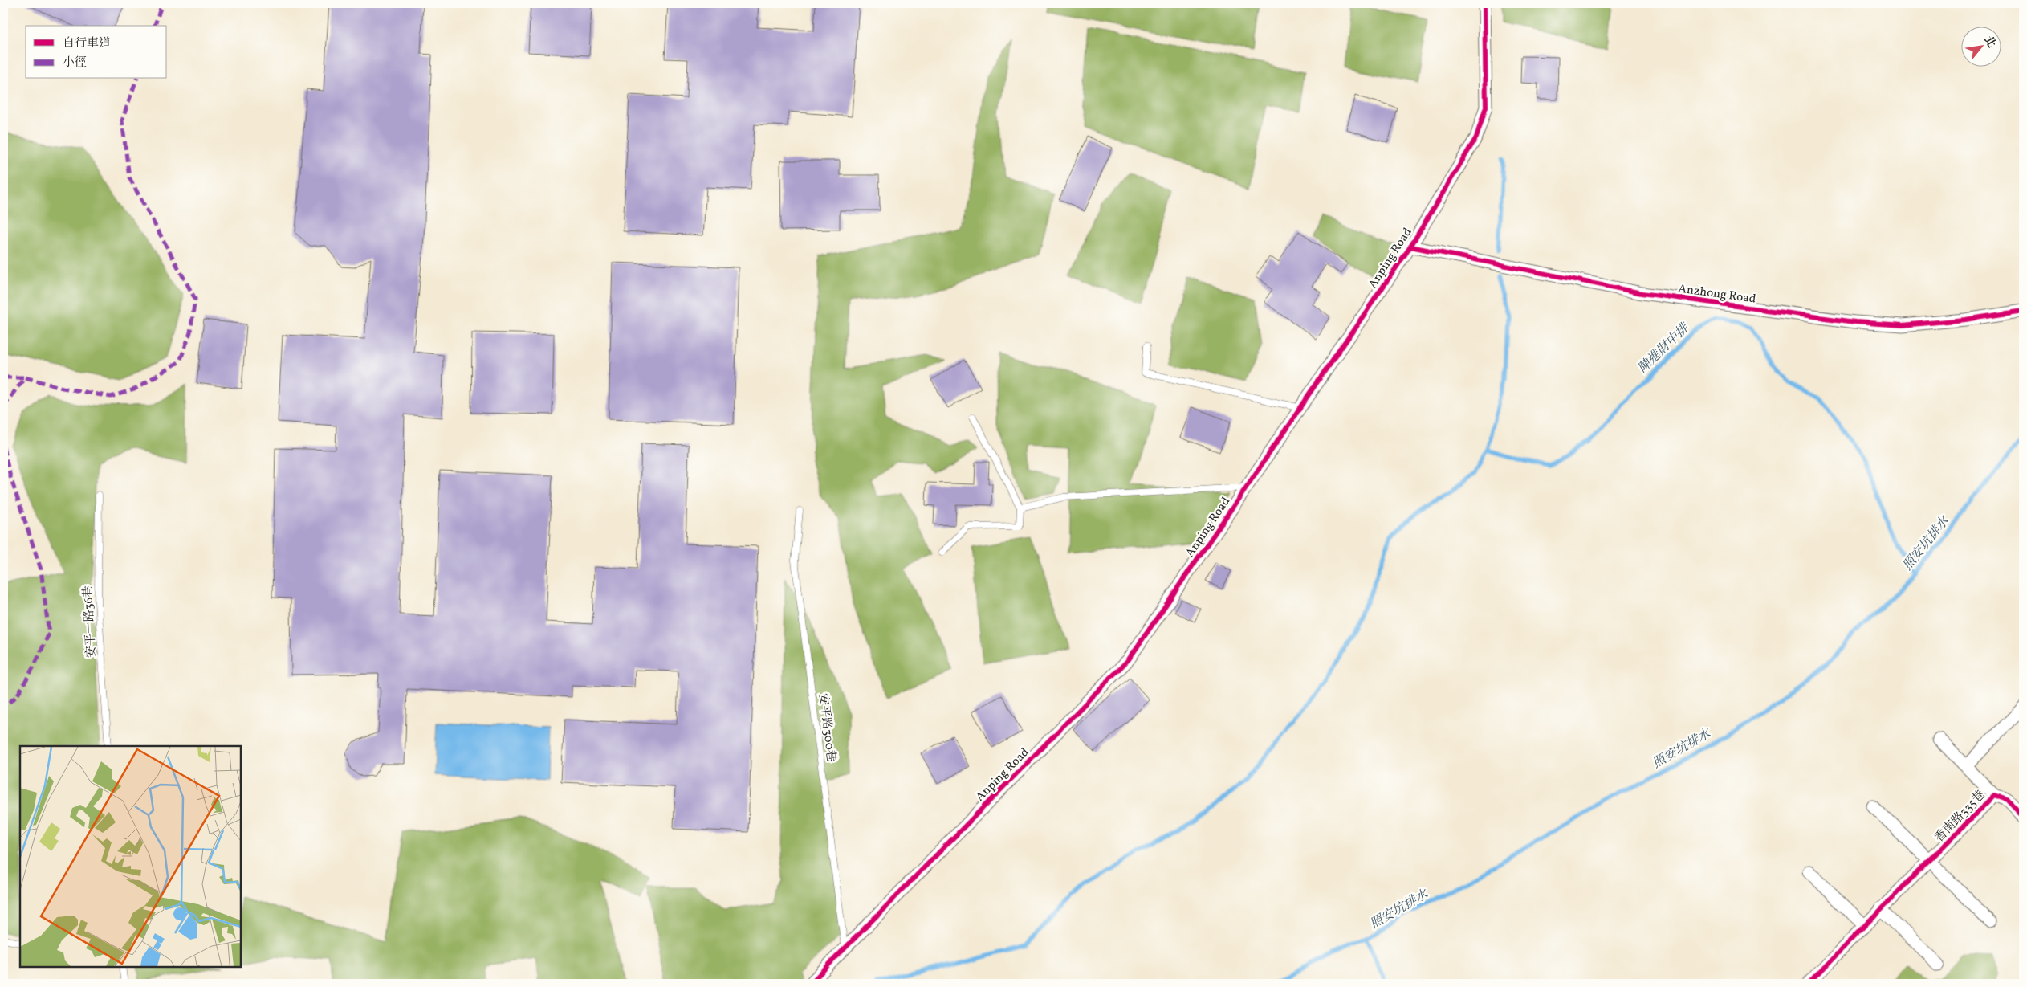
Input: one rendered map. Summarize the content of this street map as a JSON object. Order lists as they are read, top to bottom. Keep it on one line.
{"streets":{"street":["Anping Road","Anzhong Road","香南路335巷"],"lane":["安平一路36巷","安平路300巷"]},"crossings":[["Anping Road","Anzhong Road"],["Anping Road","安平路300巷"]],"water":["陳進財中排","照安坑排水"],"legend":["自行車道","小徑"],"north":"top right"}
